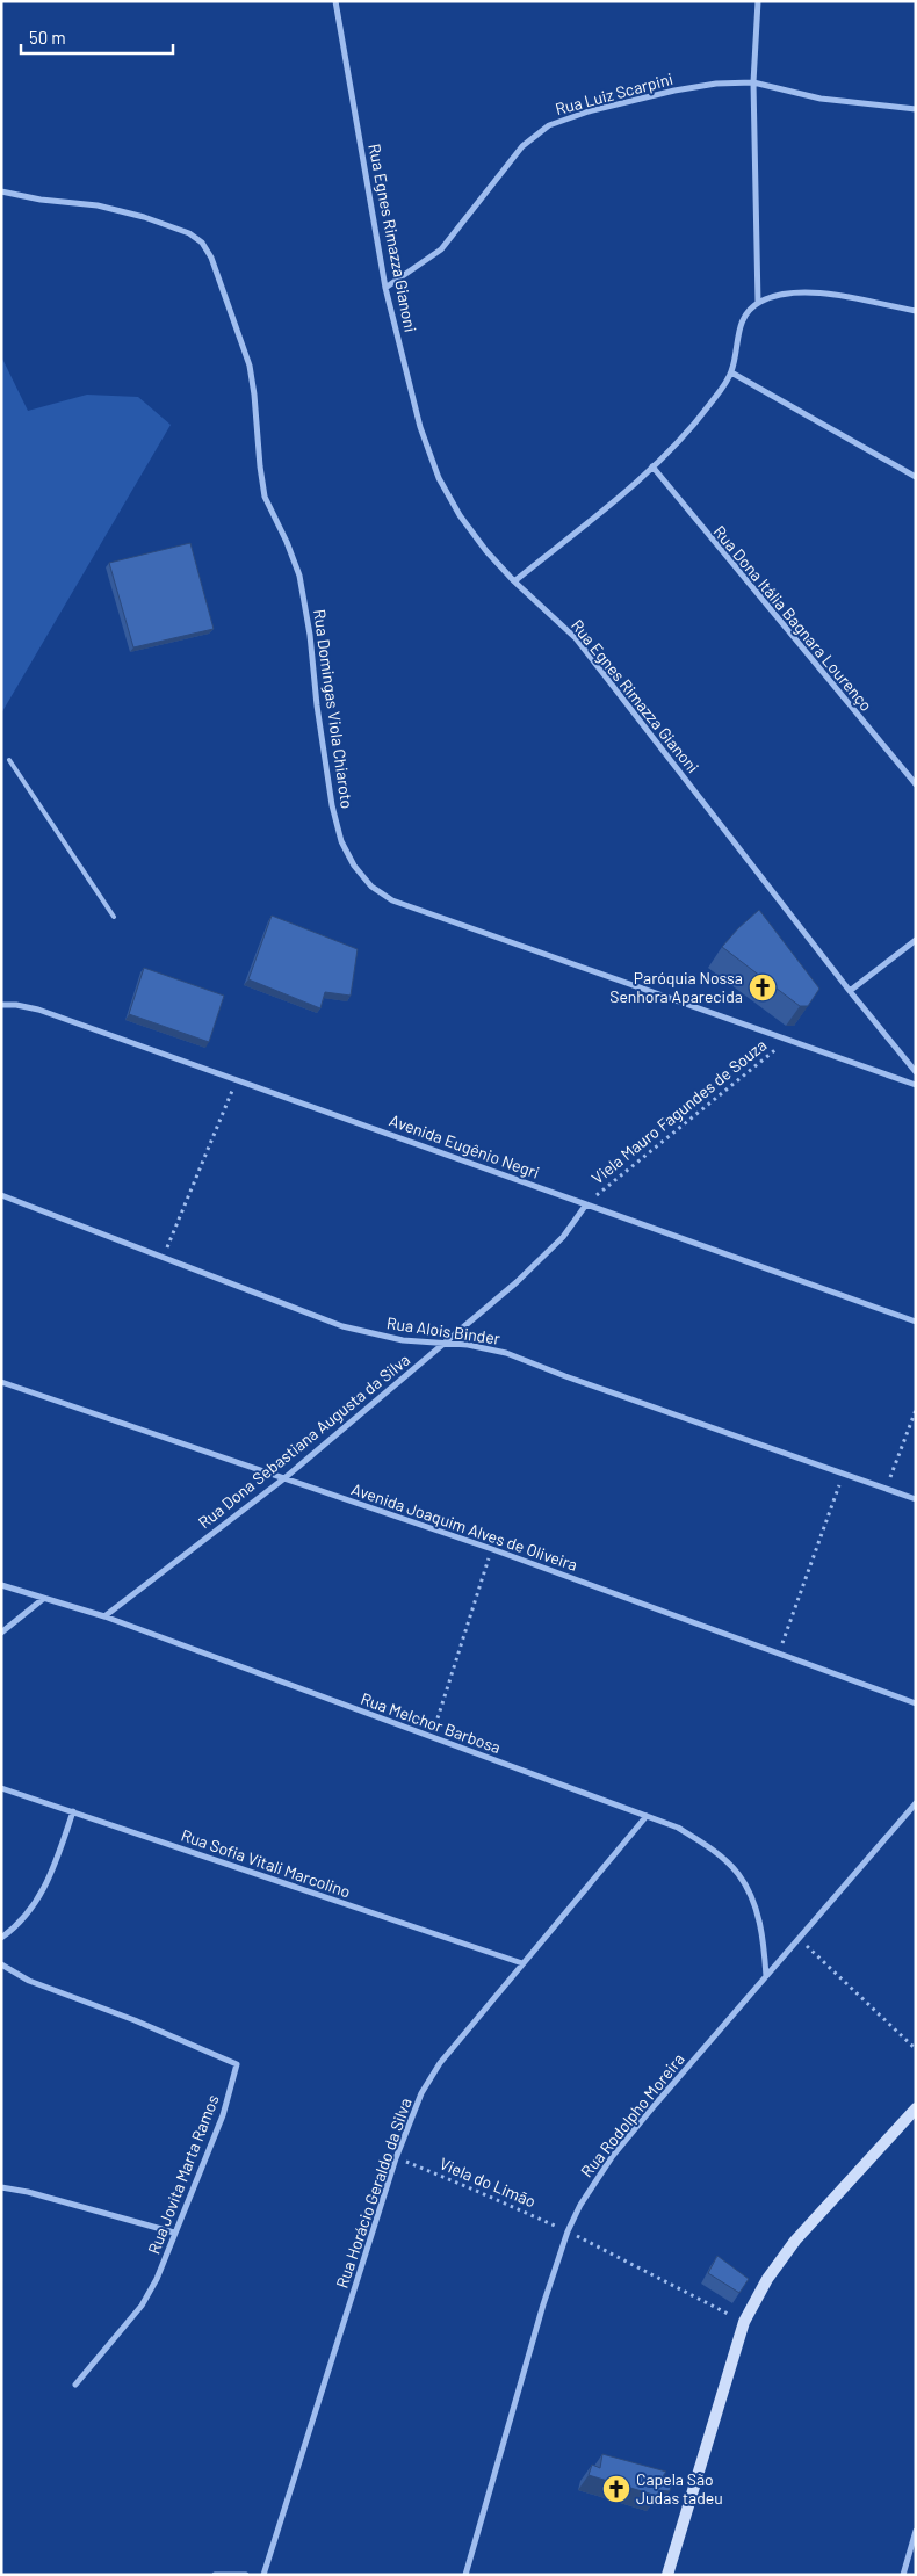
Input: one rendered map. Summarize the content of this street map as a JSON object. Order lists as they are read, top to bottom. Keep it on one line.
{"streets":{"street":["Rua Luiz Scarpini","Rua Egnes Rimazza Gianoni","Rua Dona Itália Bagnara Lourenço","Rua Domingas Viola Chiaroto","Avenida Eugênio Negri","Rua Alois Binder","Rua Dona Sebastiana Augusta da Silva","Avenida Joaquim Alves de Oliveira","Rua Melchor Barbosa","Rua Sofia Vitali Marcolino","Rua Rodolpho Moreira","Rua Jovita Marta Ramos","Rua Horácio Geraldo da Silva"],"path":["Viela Mauro Fagundes de Souza","Viela do Limão"]},"crossings":[["Rua Luiz Scarpini","Rua Egnes Rimazza Gianoni"],["Rua Domingas Viola Chiaroto","Viela Mauro Fagundes de Souza"],["Viela Mauro Fagundes de Souza","Avenida Eugênio Negri"],["Viela Mauro Fagundes de Souza","Rua Dona Sebastiana Augusta da Silva"],["Avenida Eugênio Negri","Rua Dona Sebastiana Augusta da Silva"],["Rua Alois Binder","Rua Dona Sebastiana Augusta da Silva"],["Rua Dona Sebastiana Augusta da Silva","Avenida Joaquim Alves de Oliveira"],["Rua Dona Sebastiana Augusta da Silva","Rua Melchor Barbosa"],["Rua Melchor Barbosa","Rua Rodolpho Moreira"],["Rua Melchor Barbosa","Rua Horácio Geraldo da Silva"],["Rua Sofia Vitali Marcolino","Rua Horácio Geraldo da Silva"],["Rua Rodolpho Moreira","Viela do Limão"],["Viela do Limão","Rua Horácio Geraldo da Silva"]],"places":{"church":["Paróquia Nossa Senhora Aparecida","Capela São Judas tadeu"]},"scale_bar":"50 m"}
